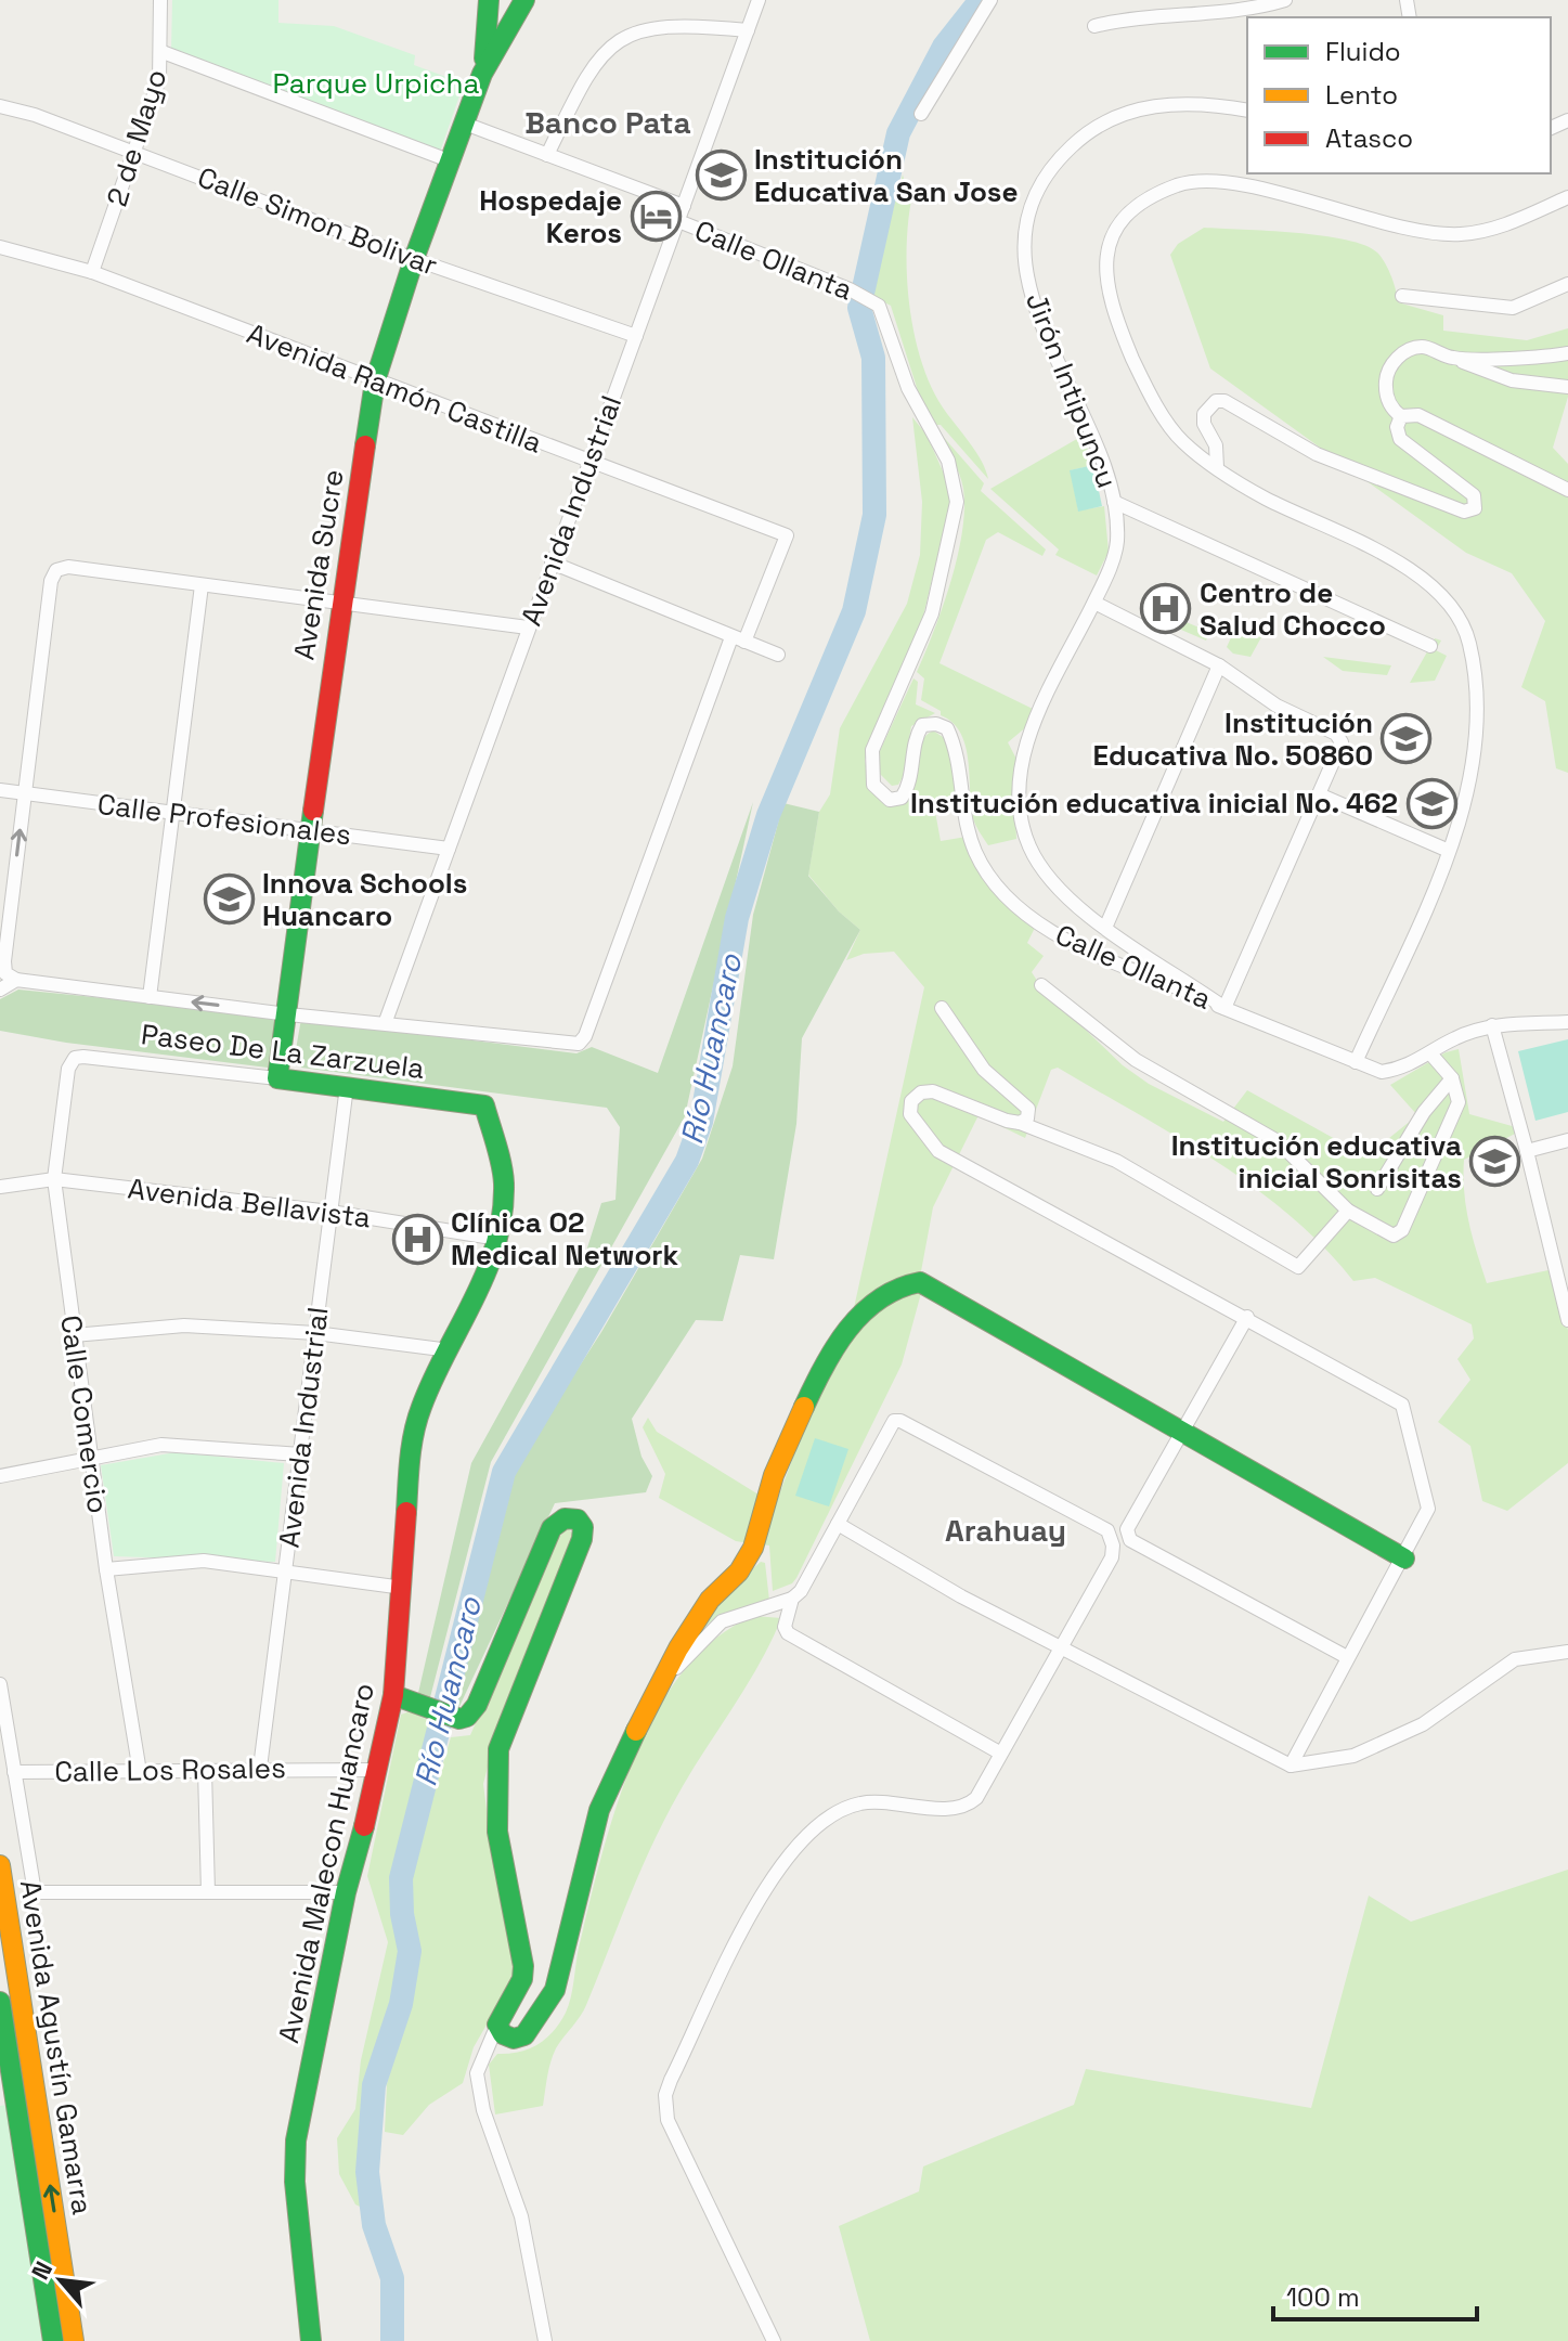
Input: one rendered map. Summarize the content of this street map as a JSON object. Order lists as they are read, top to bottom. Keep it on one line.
{"streets":{"main road":["Avenida Sucre","Paseo De La Zarzuela","Avenida Malecon Huancaro","Avenida Agustín Gamarra"],"street":["2 de Mayo","Calle Simon Bolivar","Calle Ollanta","Avenida Ramón Castilla","Jirón Intipuncu","Avenida Industrial","Calle Profesionales","Avenida Bellavista","Calle Comercio","Calle Los Rosales"]},"crossings":[["2 de Mayo","Calle Simon Bolivar"],["2 de Mayo","Avenida Ramón Castilla"],["Calle Simon Bolivar","Avenida Industrial"],["Calle Simon Bolivar","Avenida Sucre"],["Calle Ollanta","Jirón Intipuncu"],["Calle Ollanta","Avenida Industrial"],["Calle Ollanta","Avenida Sucre"],["Avenida Ramón Castilla","Avenida Industrial"],["Avenida Ramón Castilla","Avenida Sucre"],["Avenida Ramón Castilla","Paseo De La Zarzuela"],["Avenida Industrial","Calle Profesionales"],["Avenida Industrial","Paseo De La Zarzuela"],["Avenida Industrial","Avenida Bellavista"],["Avenida Industrial","Calle Los Rosales"],["Avenida Sucre","Calle Profesionales"],["Avenida Sucre","Paseo De La Zarzuela"],["Paseo De La Zarzuela","Calle Comercio"],["Paseo De La Zarzuela","Avenida Malecon Huancaro"],["Avenida Bellavista","Calle Comercio"],["Avenida Bellavista","Avenida Malecon Huancaro"],["Calle Comercio","Calle Los Rosales"],["Calle Los Rosales","Avenida Malecon Huancaro"]],"districts":["Banco Pata","Arahuay"],"water":["Río Huancaro"],"parks":["Parque Urpicha"],"places":{"school or university":["Institución Educativa San Jose","Institución Educativa No. 50860","Institución educativa inicial No. 462","Innova Schools Huancaro","Institución educativa inicial Sonrisitas"],"hotel":["Hospedaje Keros"],"hospital":["Centro de Salud Chocco","Clínica O2 Medical Network"]},"legend":["Fluido","Lento","Atasco"],"scale_bar":"100 m","north":"top left"}
